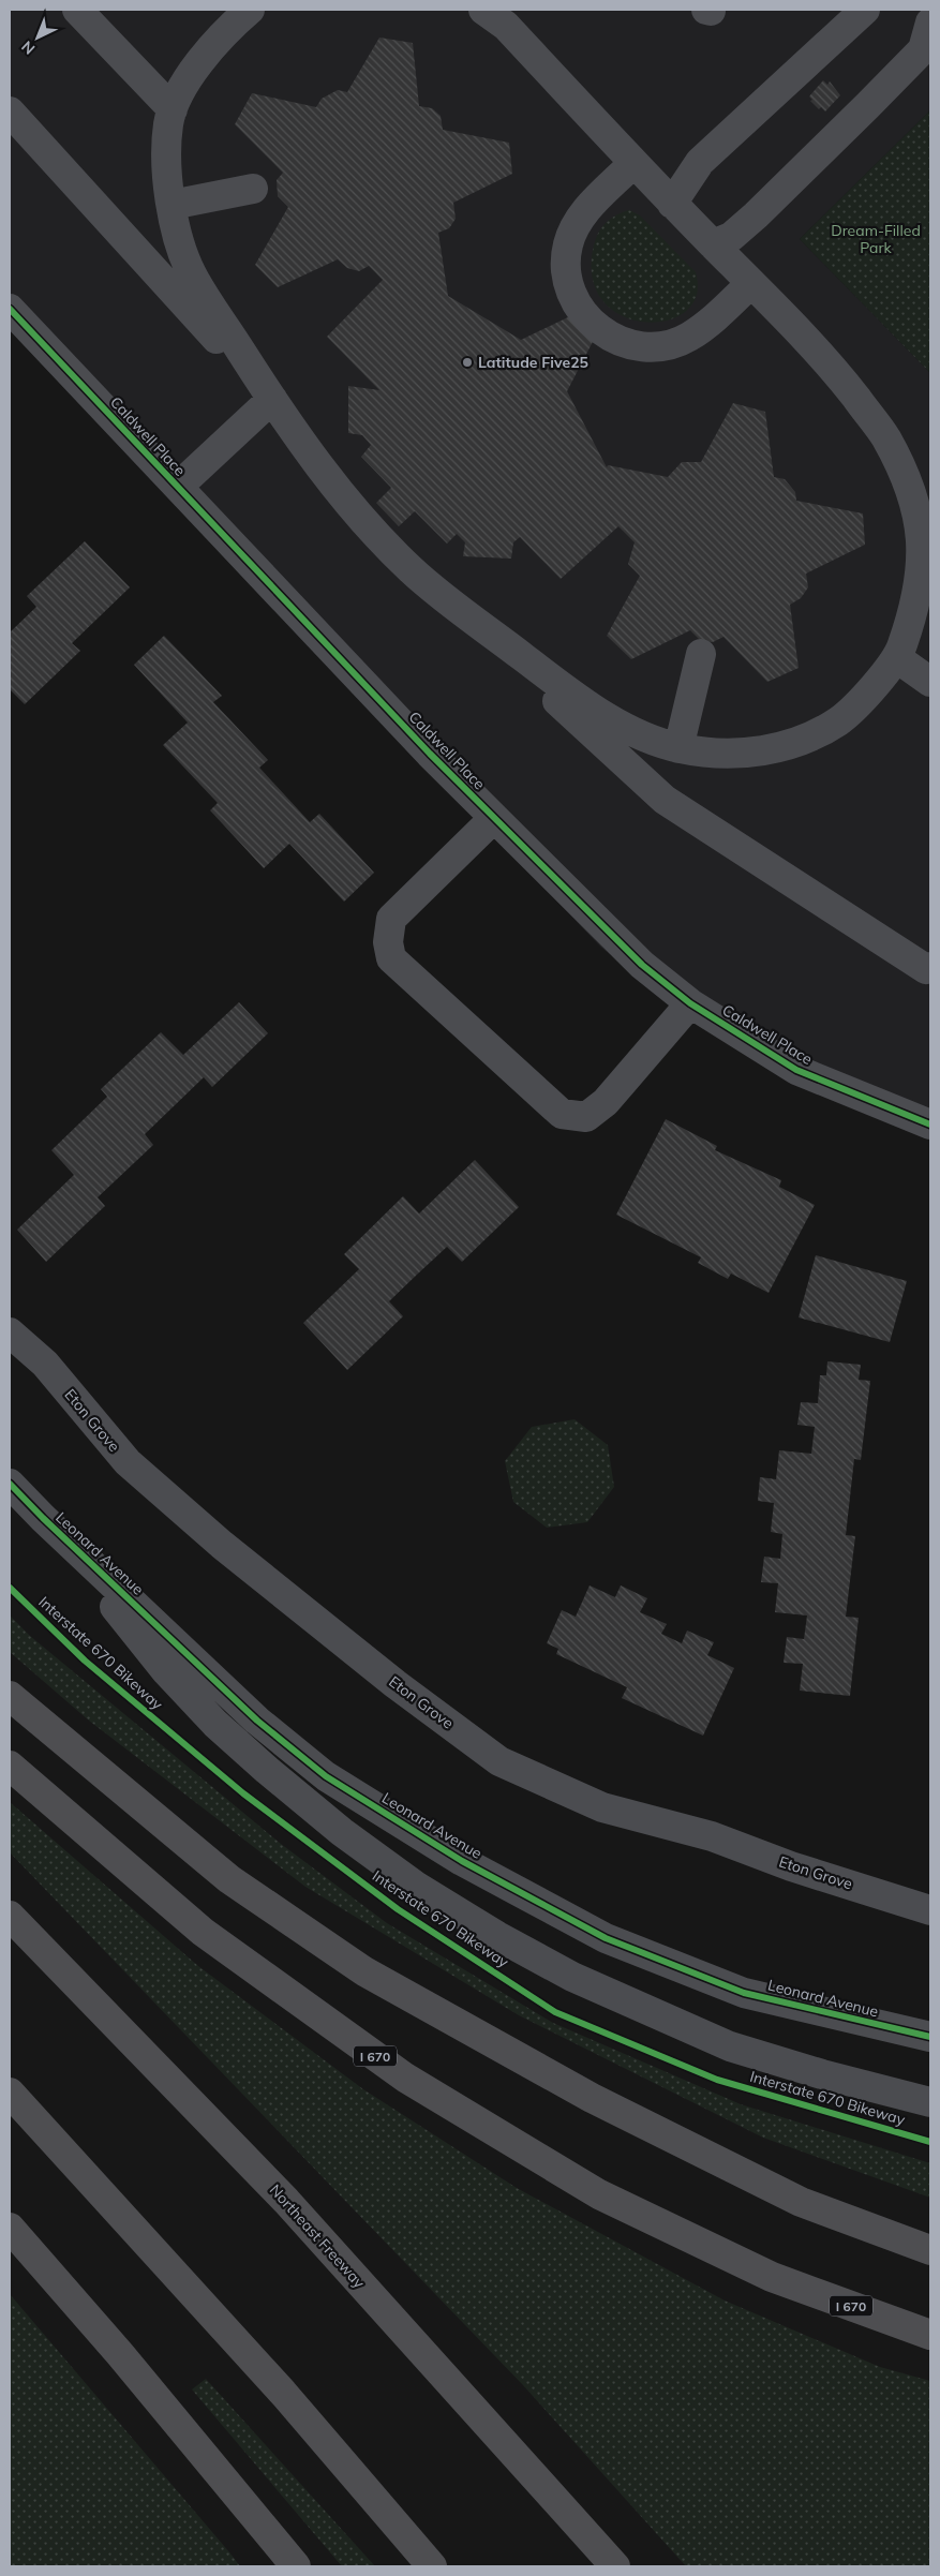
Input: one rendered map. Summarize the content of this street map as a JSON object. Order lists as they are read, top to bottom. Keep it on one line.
{"streets":{"highway":["I 670","Northeast Freeway"],"street":["Caldwell Place","Eton Grove","Leonard Avenue"],"cycle path":["Interstate 670 Bikeway"]},"parks":["Dream-Filled Park"],"places":["Latitude Five25"],"north":"bottom left"}
